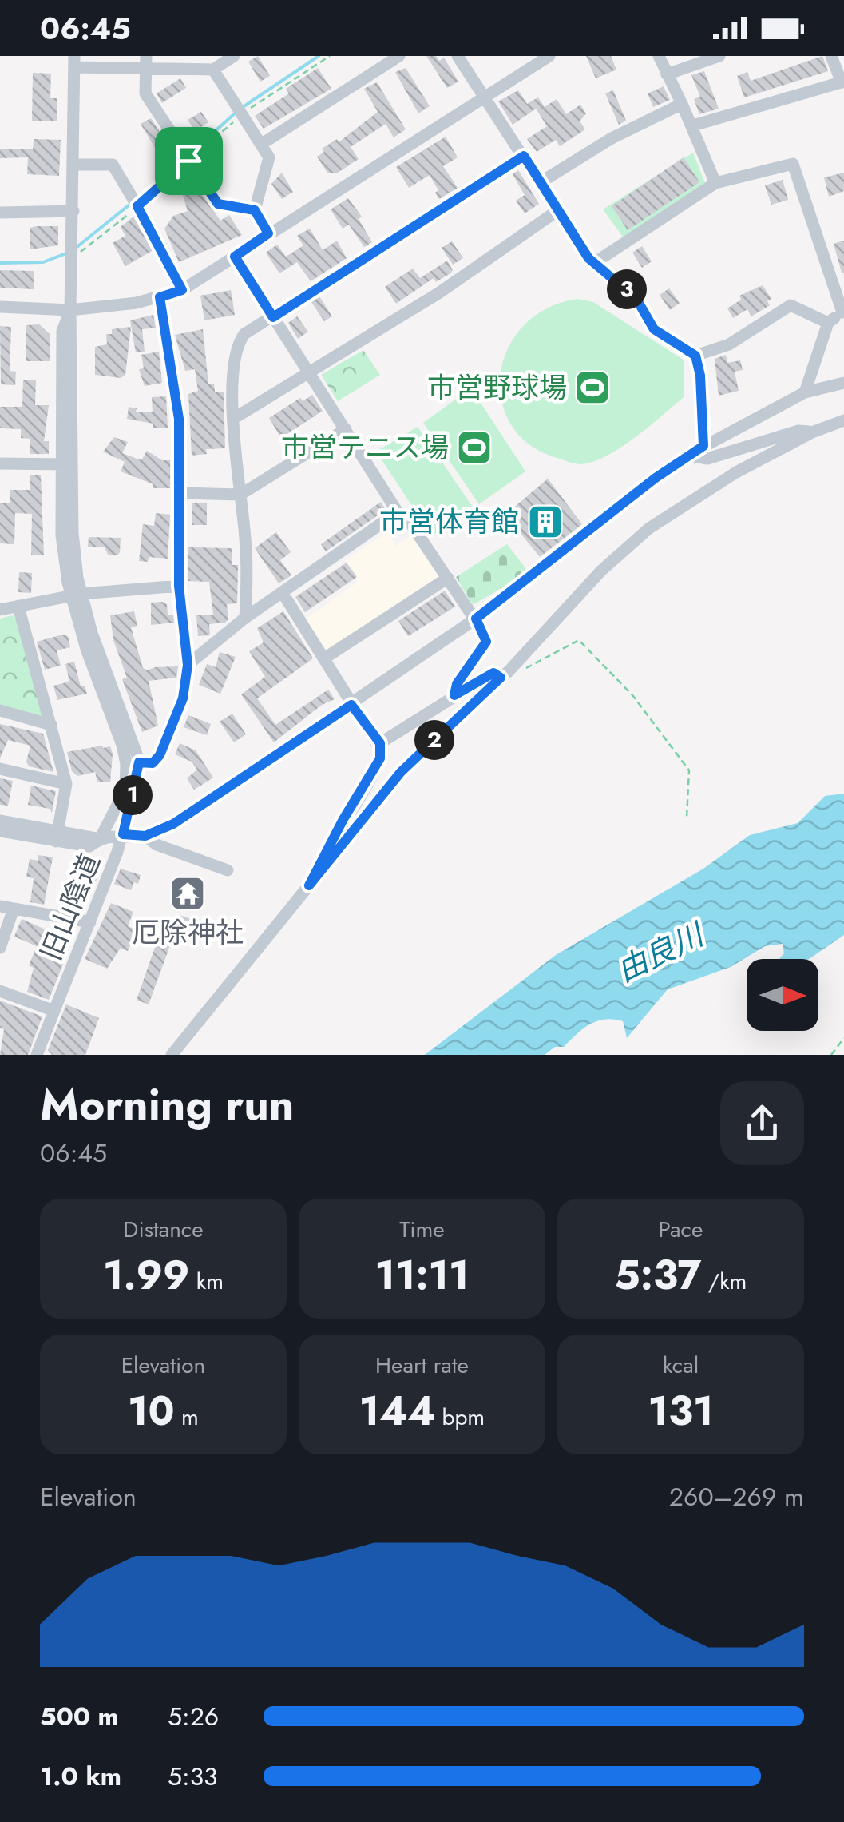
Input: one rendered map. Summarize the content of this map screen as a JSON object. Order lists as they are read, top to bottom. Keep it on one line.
{"streets":{"street":["旧山陰道"]},"water":["由良川"],"places":{"sports":["市営野球場","市営テニス場"],"building":["市営体育館"],"temple":["厄除神社"]},"north":"right","page":{"status":"06:45","pins":["3","2","1"],"heading":["Morning run","06:45"],"stats":[["Distance","1.99 km"],["Time","11:11"],["Pace","5:37 /km"],["Elevation","10 m"],["Heart rate","144 bpm"],["kcal","131"]],"chart":["Elevation","260–269 m"],"list":[{"name":"500 m","note":"5:26"},{"name":"1.0 km","note":"5:33"}]}}
